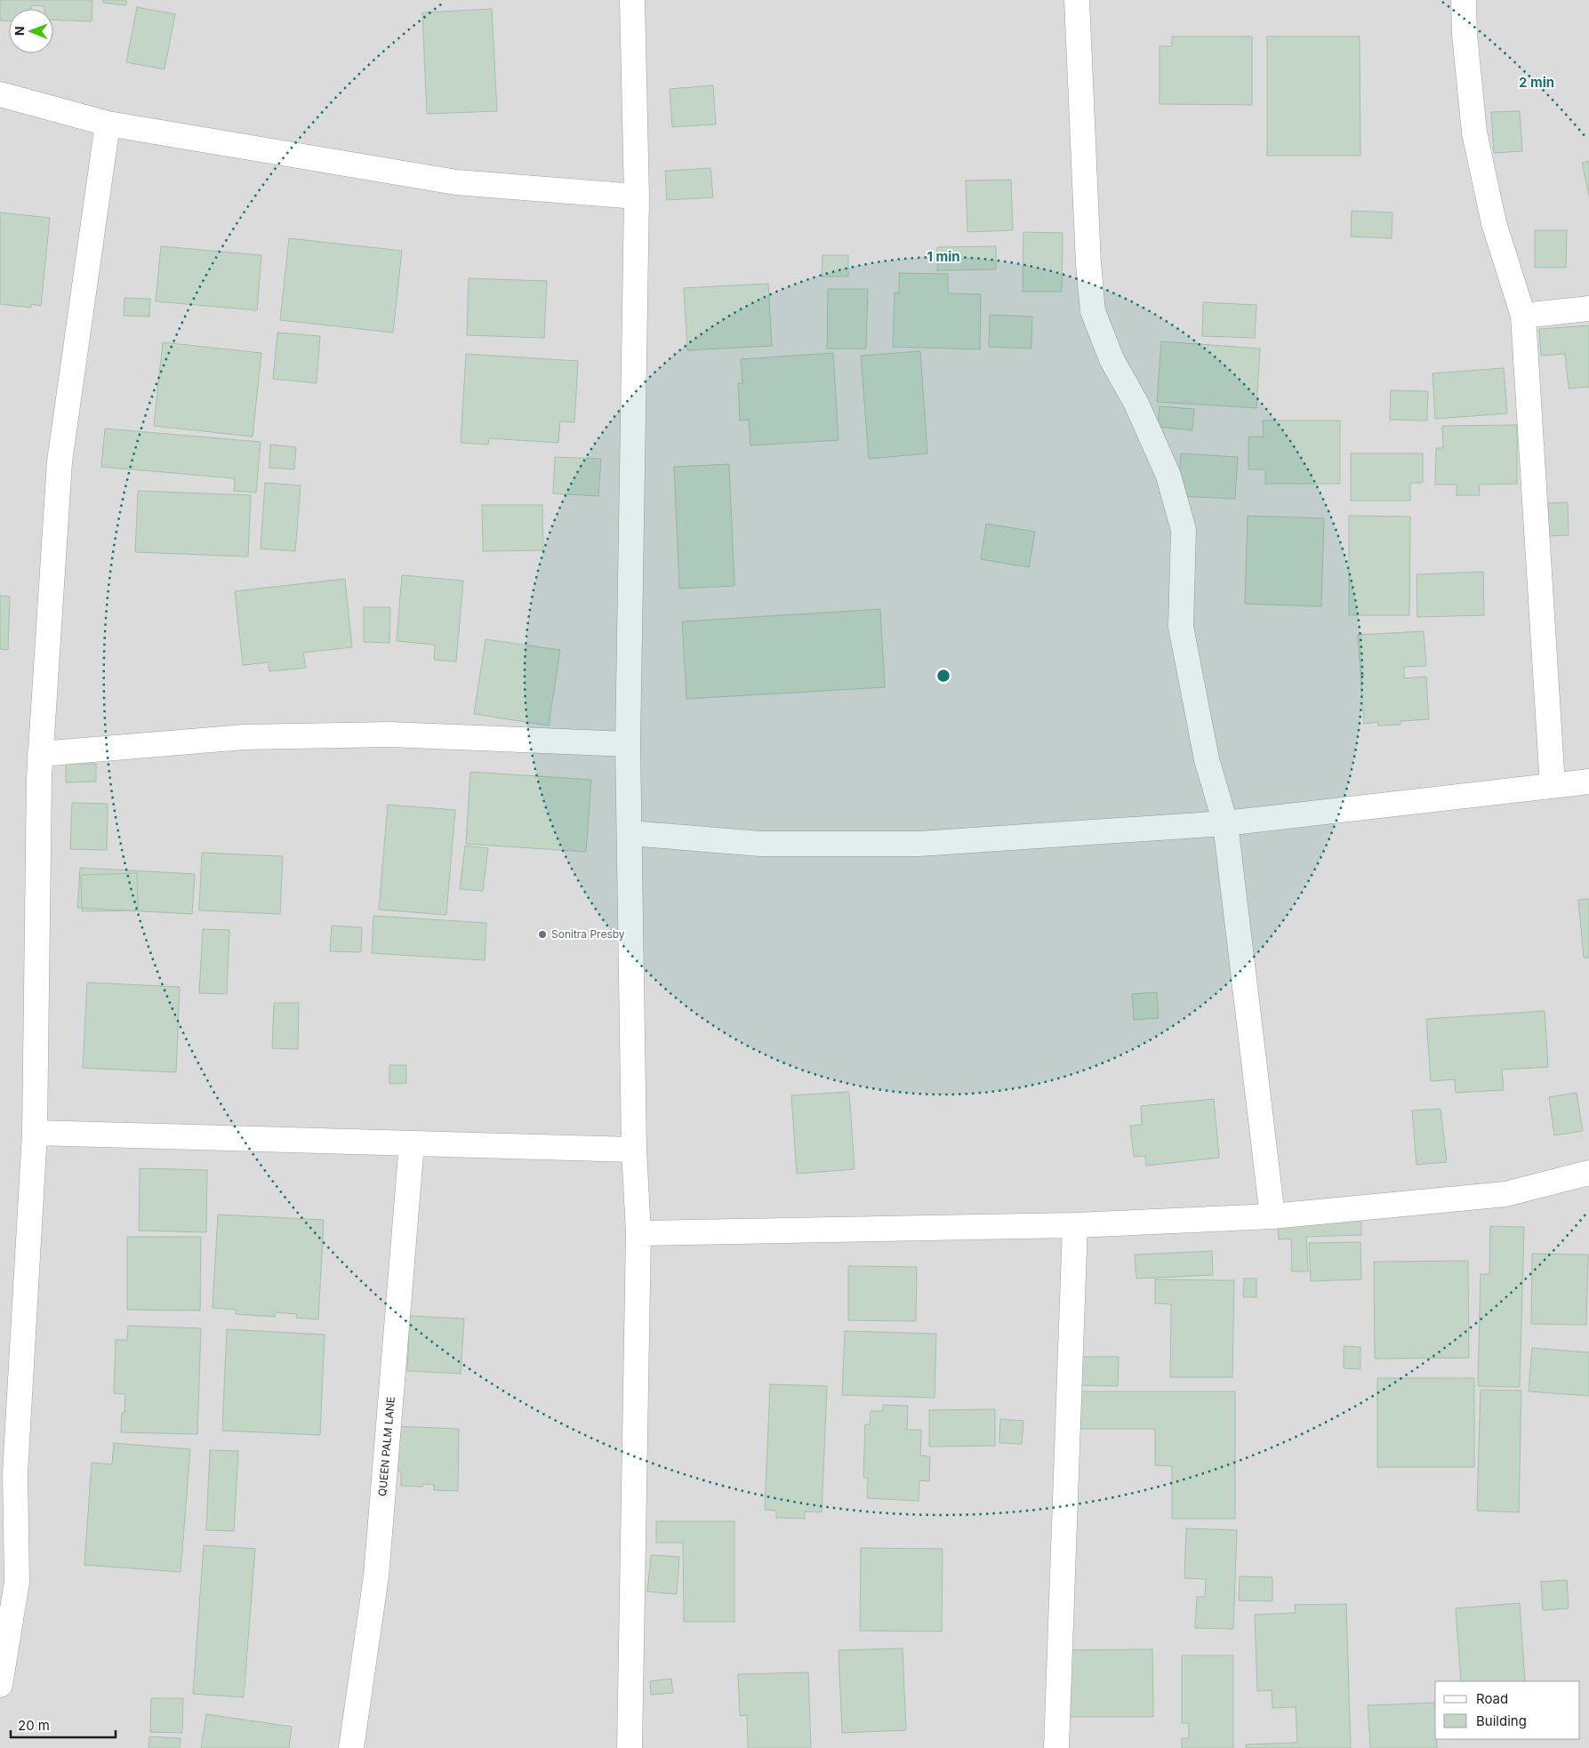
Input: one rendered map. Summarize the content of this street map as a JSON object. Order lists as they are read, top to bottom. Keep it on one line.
{"streets":{"street":["QUEEN PALM LANE"]},"places":["Sonitra Presby"],"legend":["Road","Building"],"scale_bar":"20 m","north":"left","rings":["2 min","1 min"]}
